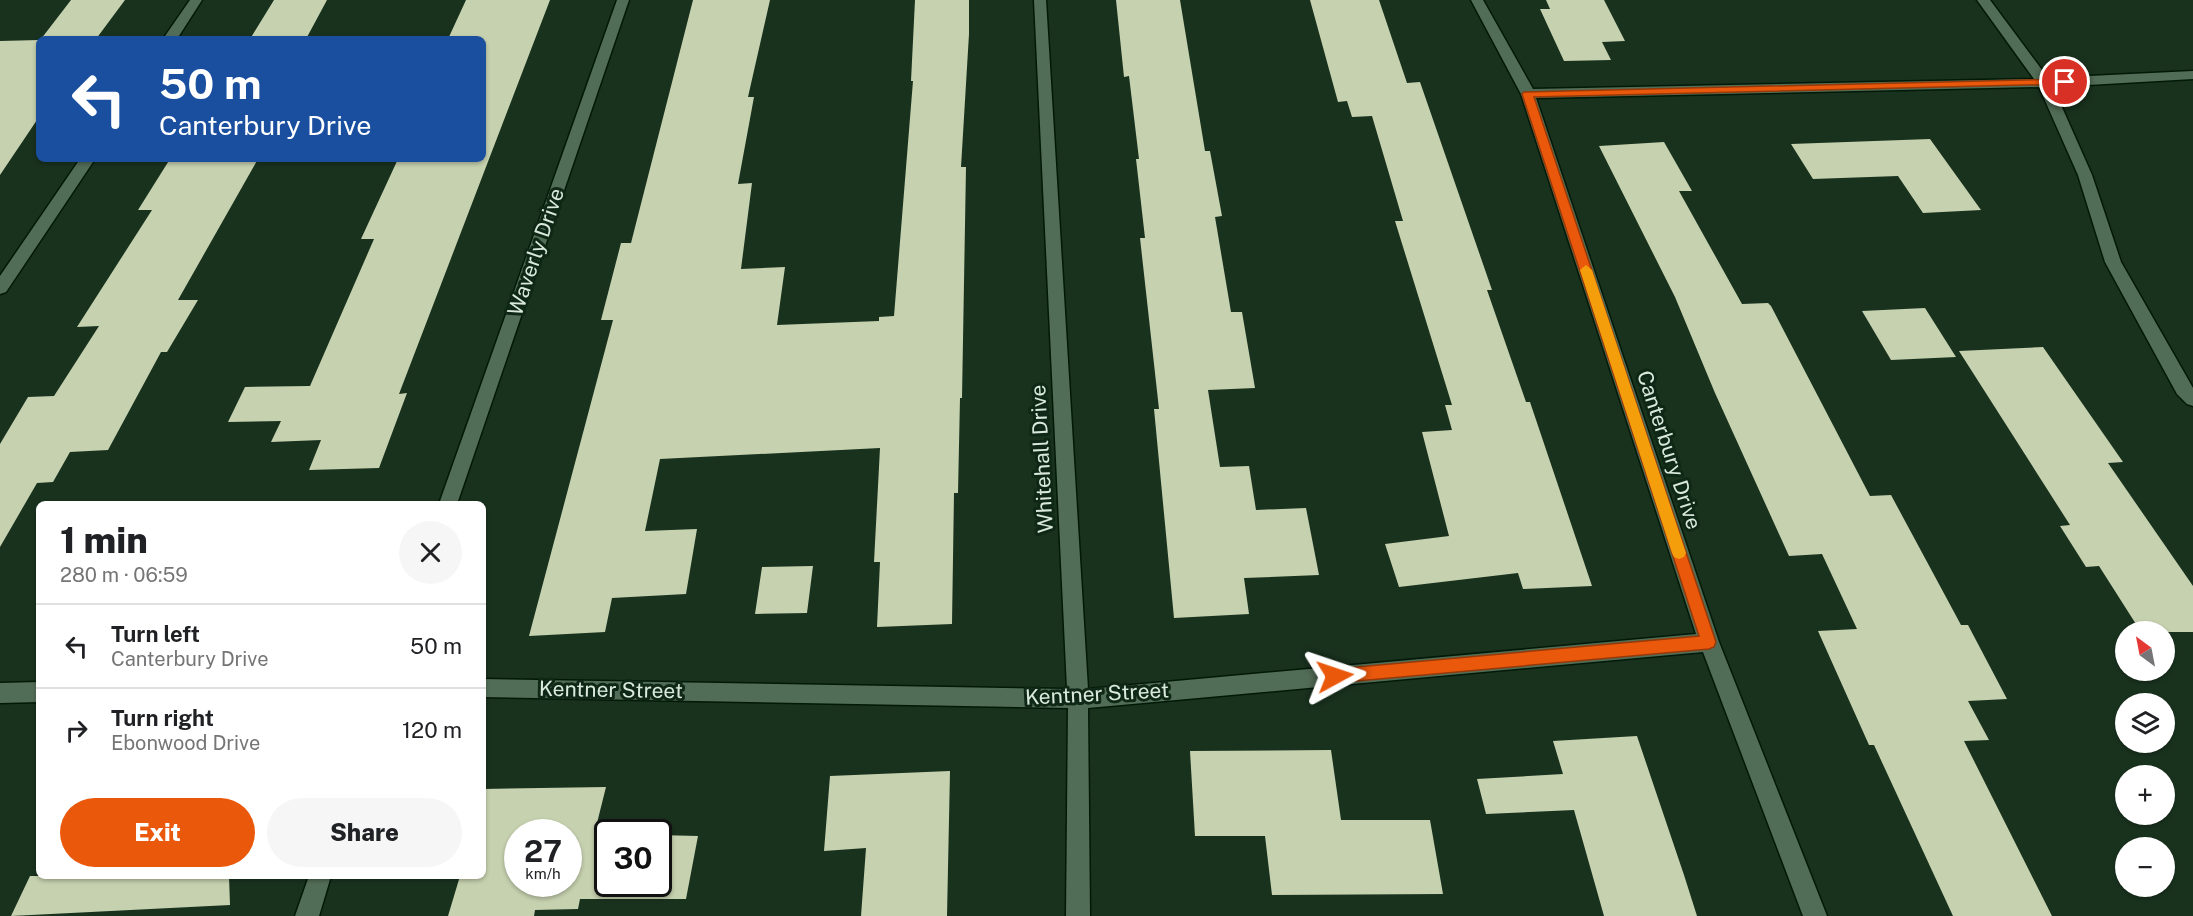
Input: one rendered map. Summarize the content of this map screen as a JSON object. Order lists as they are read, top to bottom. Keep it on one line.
{"streets":{"street":["Waverly Drive","Canterbury Drive","Whitehall Drive","Kentner Street"]},"crossings":[["Canterbury Drive","Kentner Street"],["Whitehall Drive","Kentner Street"]],"north":"top left","page":{"turn":["50 m","Canterbury Drive"],"heading":["1 min","280 m · 06:59"],"list":[{"name":"Turn left","note":"Canterbury Drive","value":"50 m"},{"name":"Turn right","note":"Ebonwood Drive","value":"120 m"}],"map_buttons":["+","−"],"buttons":["Exit","Share"],"speed":"27 km/h","limit":"30"}}
